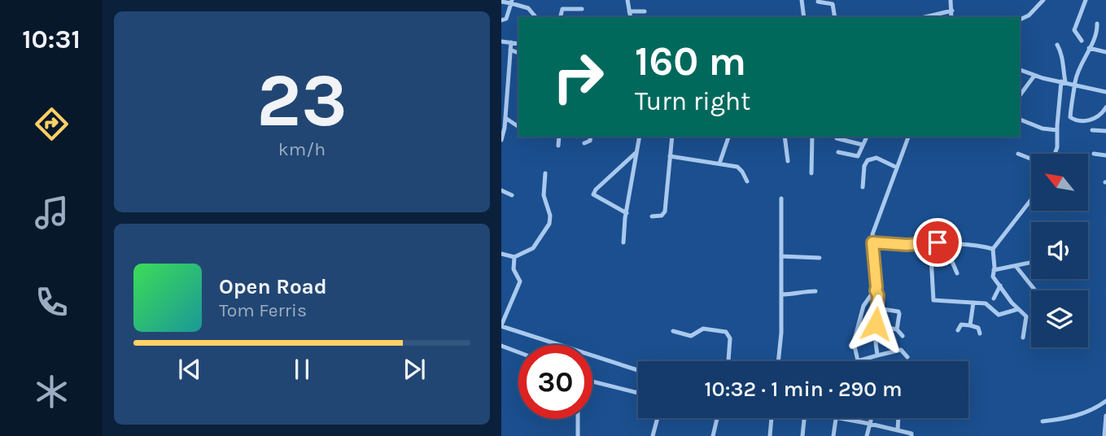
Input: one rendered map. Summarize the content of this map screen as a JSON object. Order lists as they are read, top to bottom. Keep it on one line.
{"north":"top left","page":{"tabs":"10:31","tile":["23","km/h"],"turn":["160 m","Turn right"],"song":["Open Road","Tom Ferris"],"limit":"30","trip":"10:32 · 1 min · 290 m"}}
